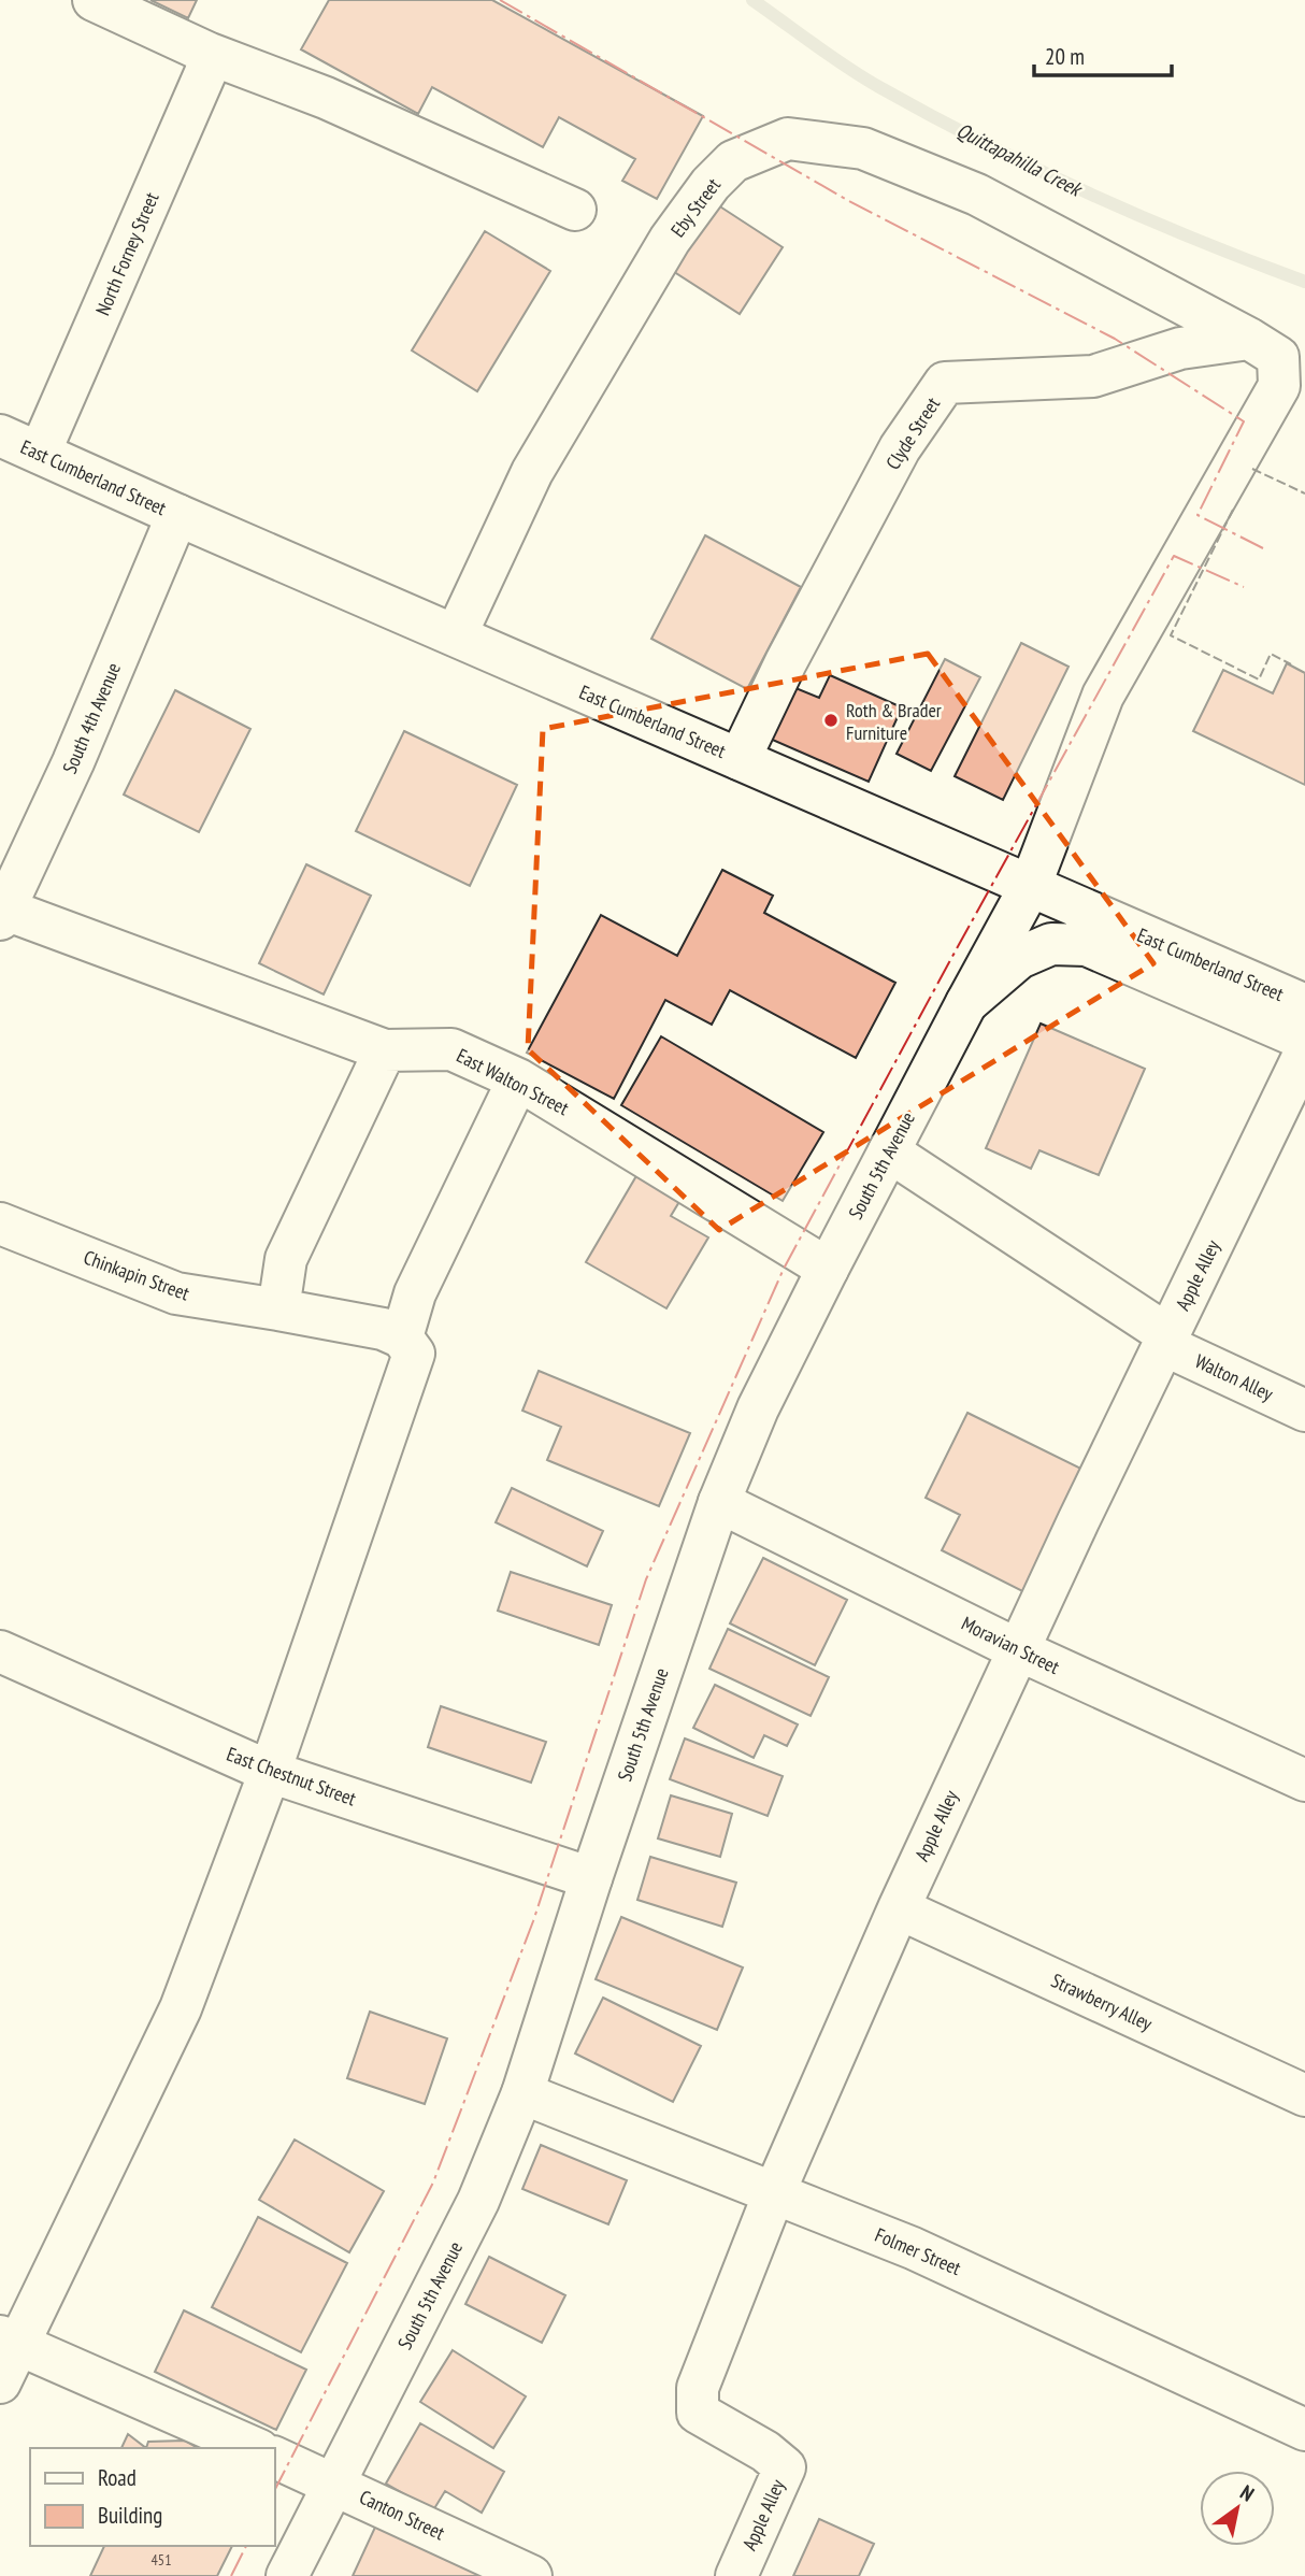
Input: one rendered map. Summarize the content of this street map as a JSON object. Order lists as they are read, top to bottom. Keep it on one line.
{"streets":{"main road":["Eby Street","North Forney Street","Clyde Street","East Cumberland Street","South 4th Avenue","East Walton Street","South 5th Avenue","Chinkapin Street","Apple Alley","Walton Alley","Moravian Street","East Chestnut Street","Strawberry Alley","Folmer Street","Canton Street"]},"crossings":[["Eby Street","Clyde Street"],["Eby Street","East Cumberland Street"],["Eby Street","South 5th Avenue"],["North Forney Street","East Cumberland Street"],["Clyde Street","East Cumberland Street"],["East Cumberland Street","South 4th Avenue"],["East Cumberland Street","South 5th Avenue"],["South 4th Avenue","East Walton Street"],["East Walton Street","South 5th Avenue"],["South 5th Avenue","Walton Alley"],["South 5th Avenue","Moravian Street"],["South 5th Avenue","East Chestnut Street"],["South 5th Avenue","Folmer Street"],["South 5th Avenue","Canton Street"],["Apple Alley","Walton Alley"],["Apple Alley","Moravian Street"],["Apple Alley","Strawberry Alley"],["Apple Alley","Folmer Street"]],"water":["Quittapahilla Creek"],"places":["Roth & Brader Furniture"],"house_numbers":["451"],"legend":["Road","Building"],"scale_bar":"20 m","north":"top right"}
